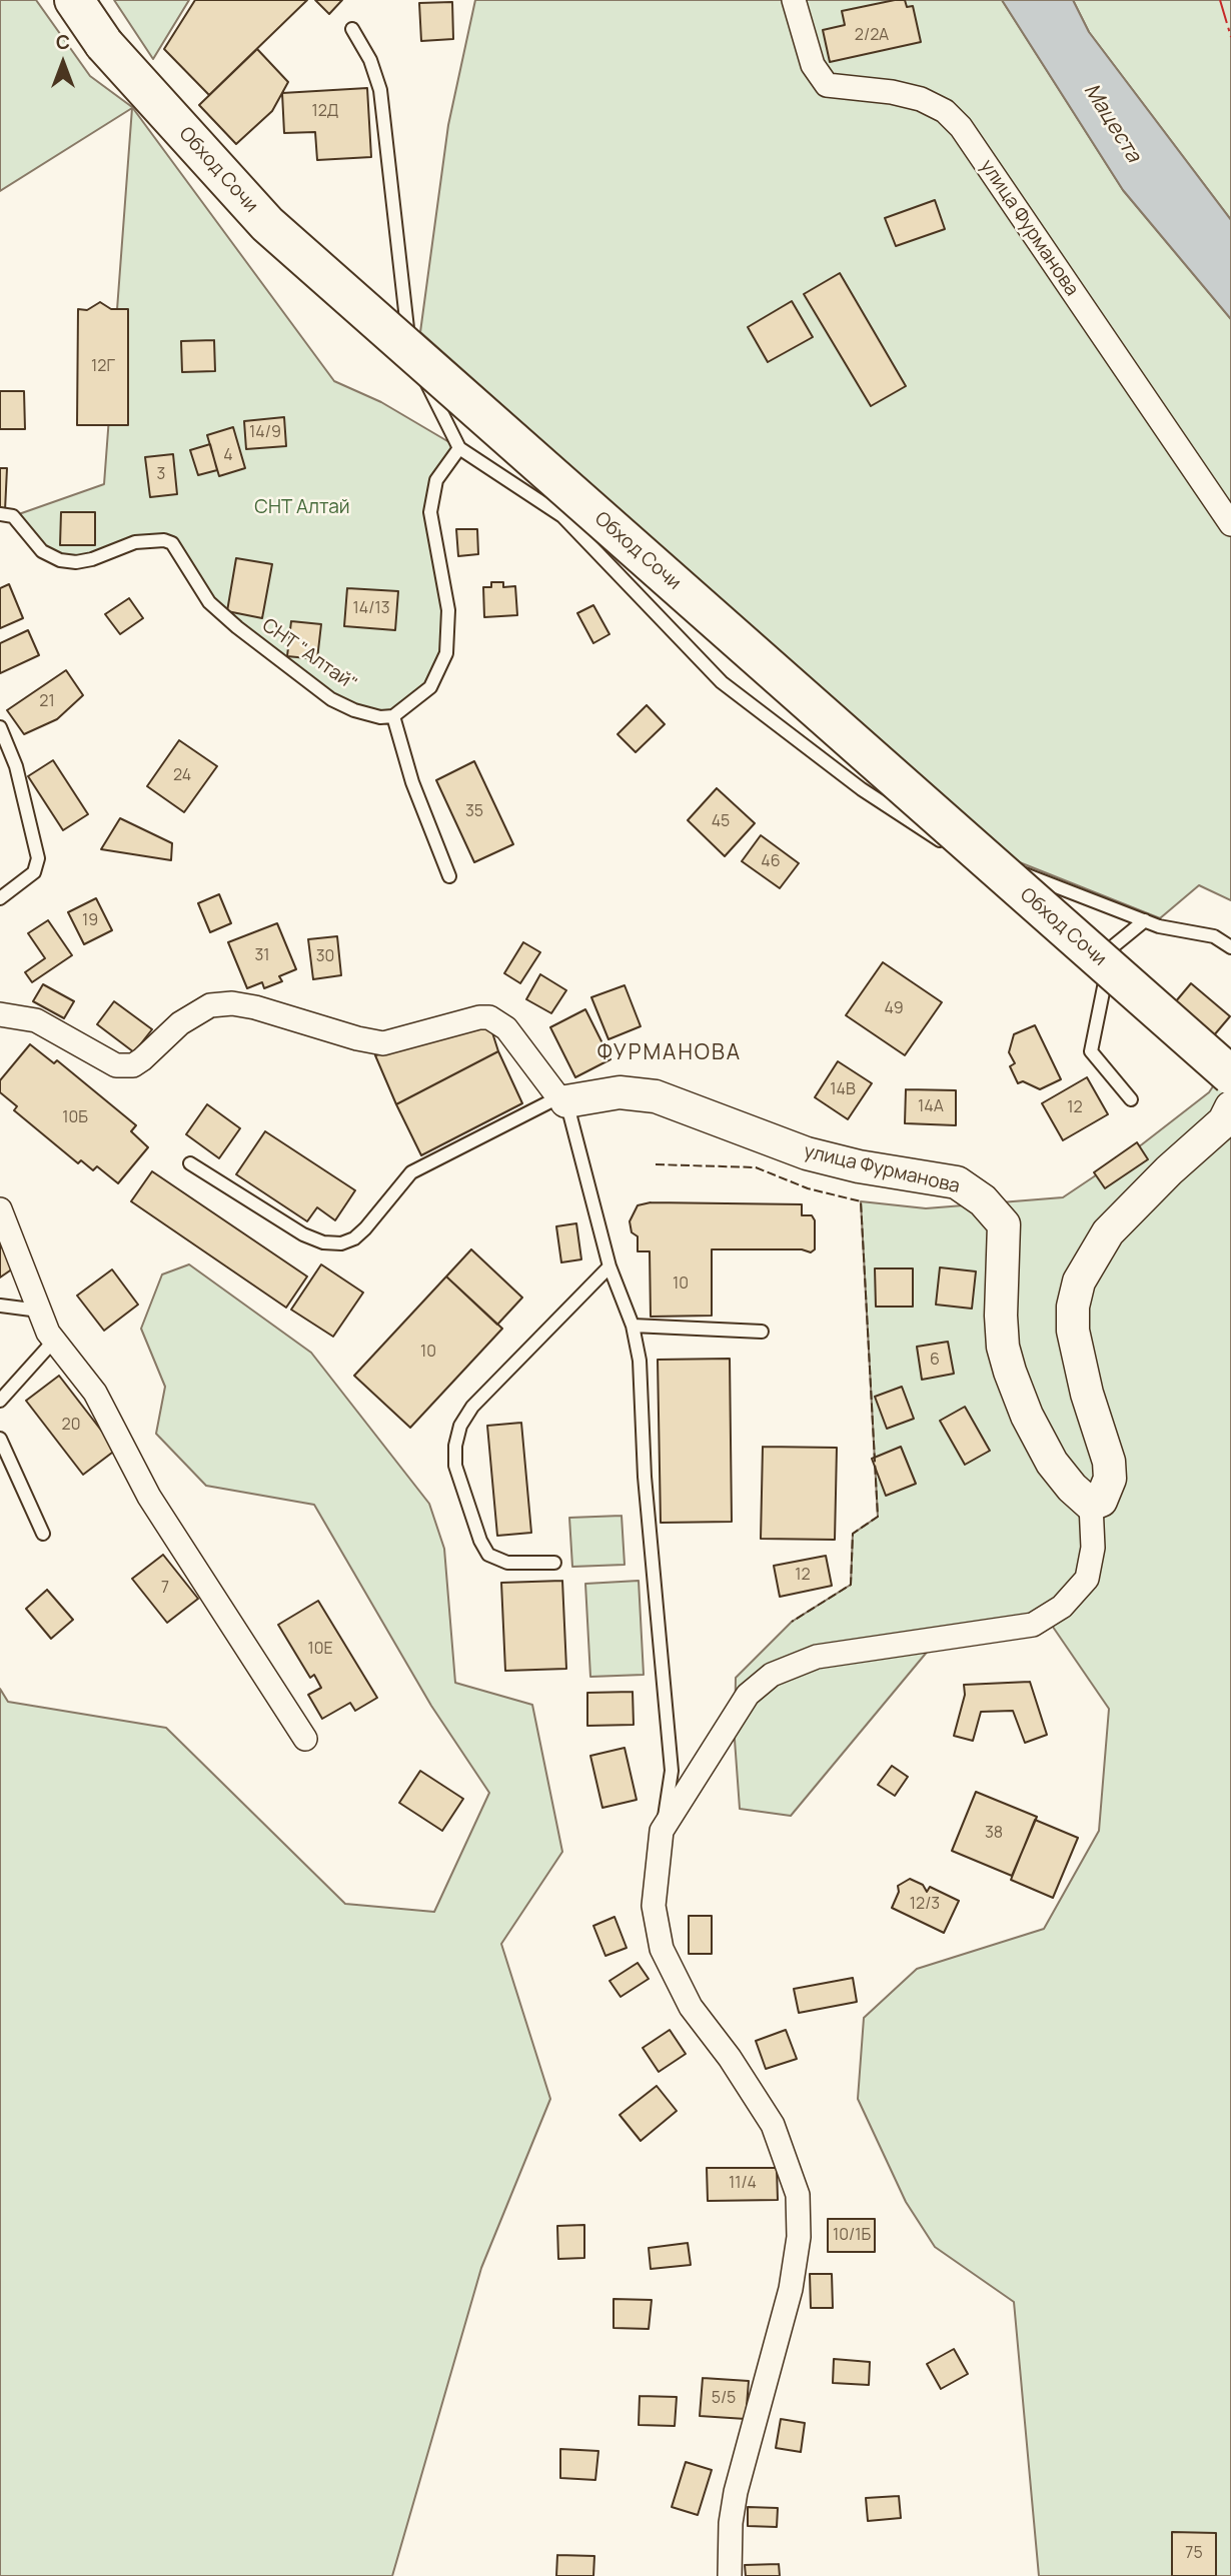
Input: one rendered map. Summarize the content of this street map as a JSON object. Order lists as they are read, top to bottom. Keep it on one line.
{"streets":{"highway":["Обход Сочи"],"street":["улица Фурманова"],"lane":["СНТ \"Алтай\""]},"districts":["ФУРМАНОВА"],"water":["Мацеста"],"parks":["СНТ Алтай"],"house_numbers":["2/2А","12Д","12Г","14/9","4","3","14/13","21","24","35","45","46","19","31","30","49","14В","14А","12","10Б","10","10","6","20","12","7","10Е","38","12/3","11/4","10/1Б","5/5","75"],"north":"top"}
